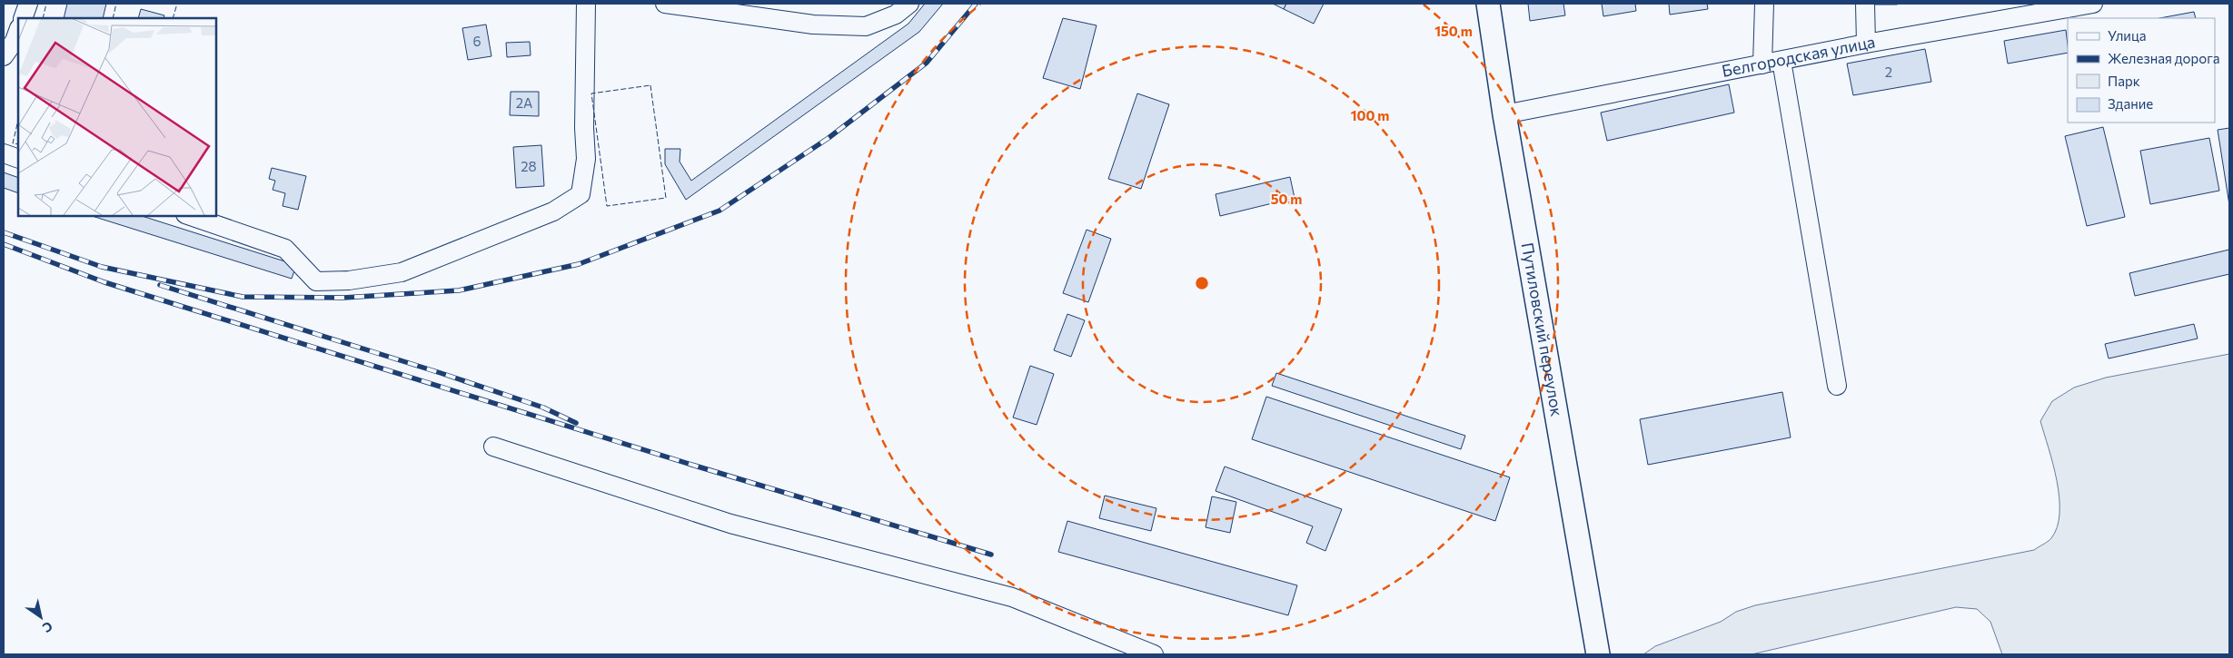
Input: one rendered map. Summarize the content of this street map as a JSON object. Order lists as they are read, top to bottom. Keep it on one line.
{"streets":{"main road":["Путиловский переулок"],"street":["Белгородская улица"]},"crossings":[["Белгородская улица","Путиловский переулок"]],"house_numbers":["6","2","2А","28"],"legend":["Улица","Железная дорога","Парк","Здание"],"north":"bottom right","rings":["150 m","100 m","50 m"]}
